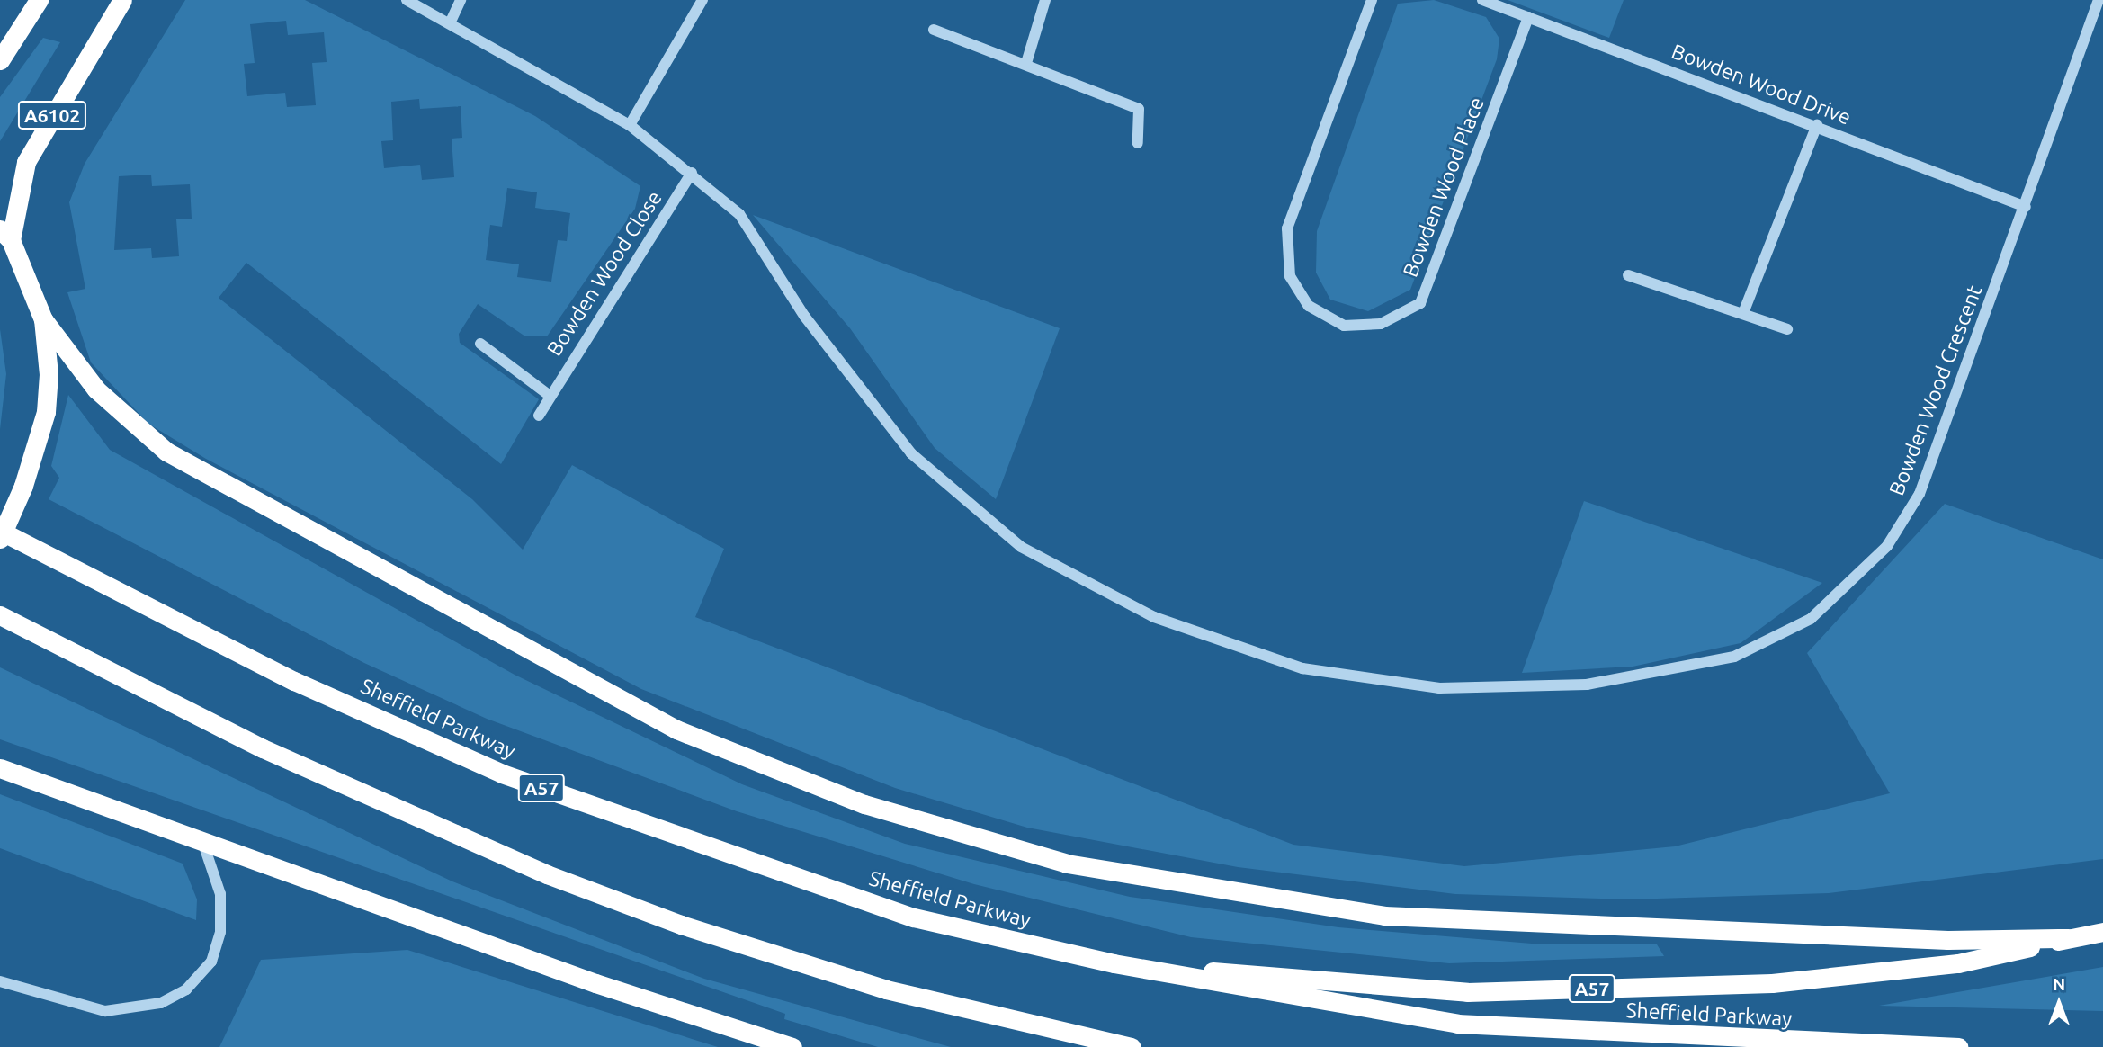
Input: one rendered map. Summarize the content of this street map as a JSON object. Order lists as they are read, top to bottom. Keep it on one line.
{"streets":{"highway":["A6102","Sheffield Parkway","A57"],"street":["Bowden Wood Drive","Bowden Wood Place","Bowden Wood Close","Bowden Wood Crescent"]},"crossings":[["Bowden Wood Drive","Bowden Wood Place"],["Bowden Wood Drive","Bowden Wood Crescent"],["Bowden Wood Close","Bowden Wood Crescent"],["Sheffield Parkway","A57"]],"north":"top"}
